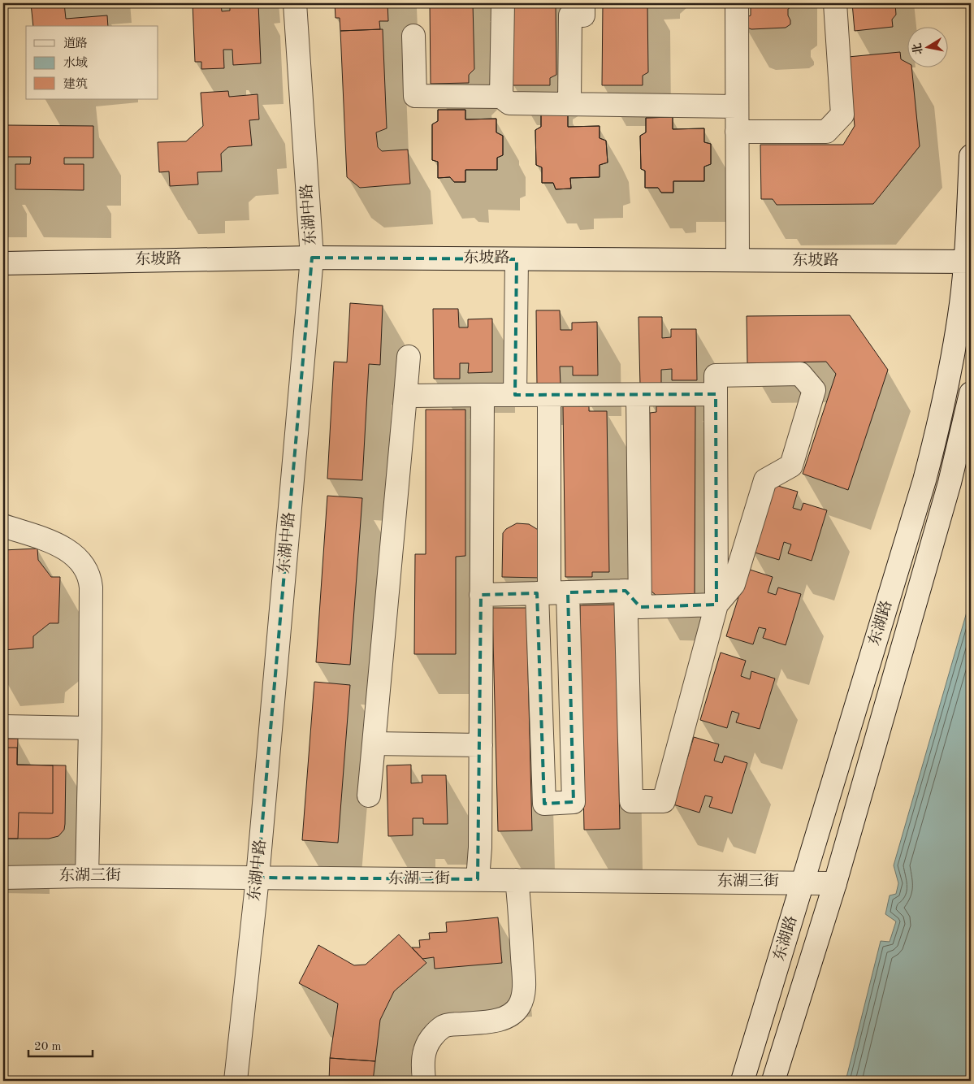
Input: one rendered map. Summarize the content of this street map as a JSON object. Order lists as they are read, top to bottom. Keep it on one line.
{"streets":{"street":["东湖中路","东坡路","东湖路","东湖三街"]},"crossings":[["东湖中路","东坡路"],["东湖中路","东湖三街"],["东坡路","东湖路"],["东湖路","东湖三街"]],"legend":["道路","水域","建筑"],"scale_bar":"20 m","north":"left"}
